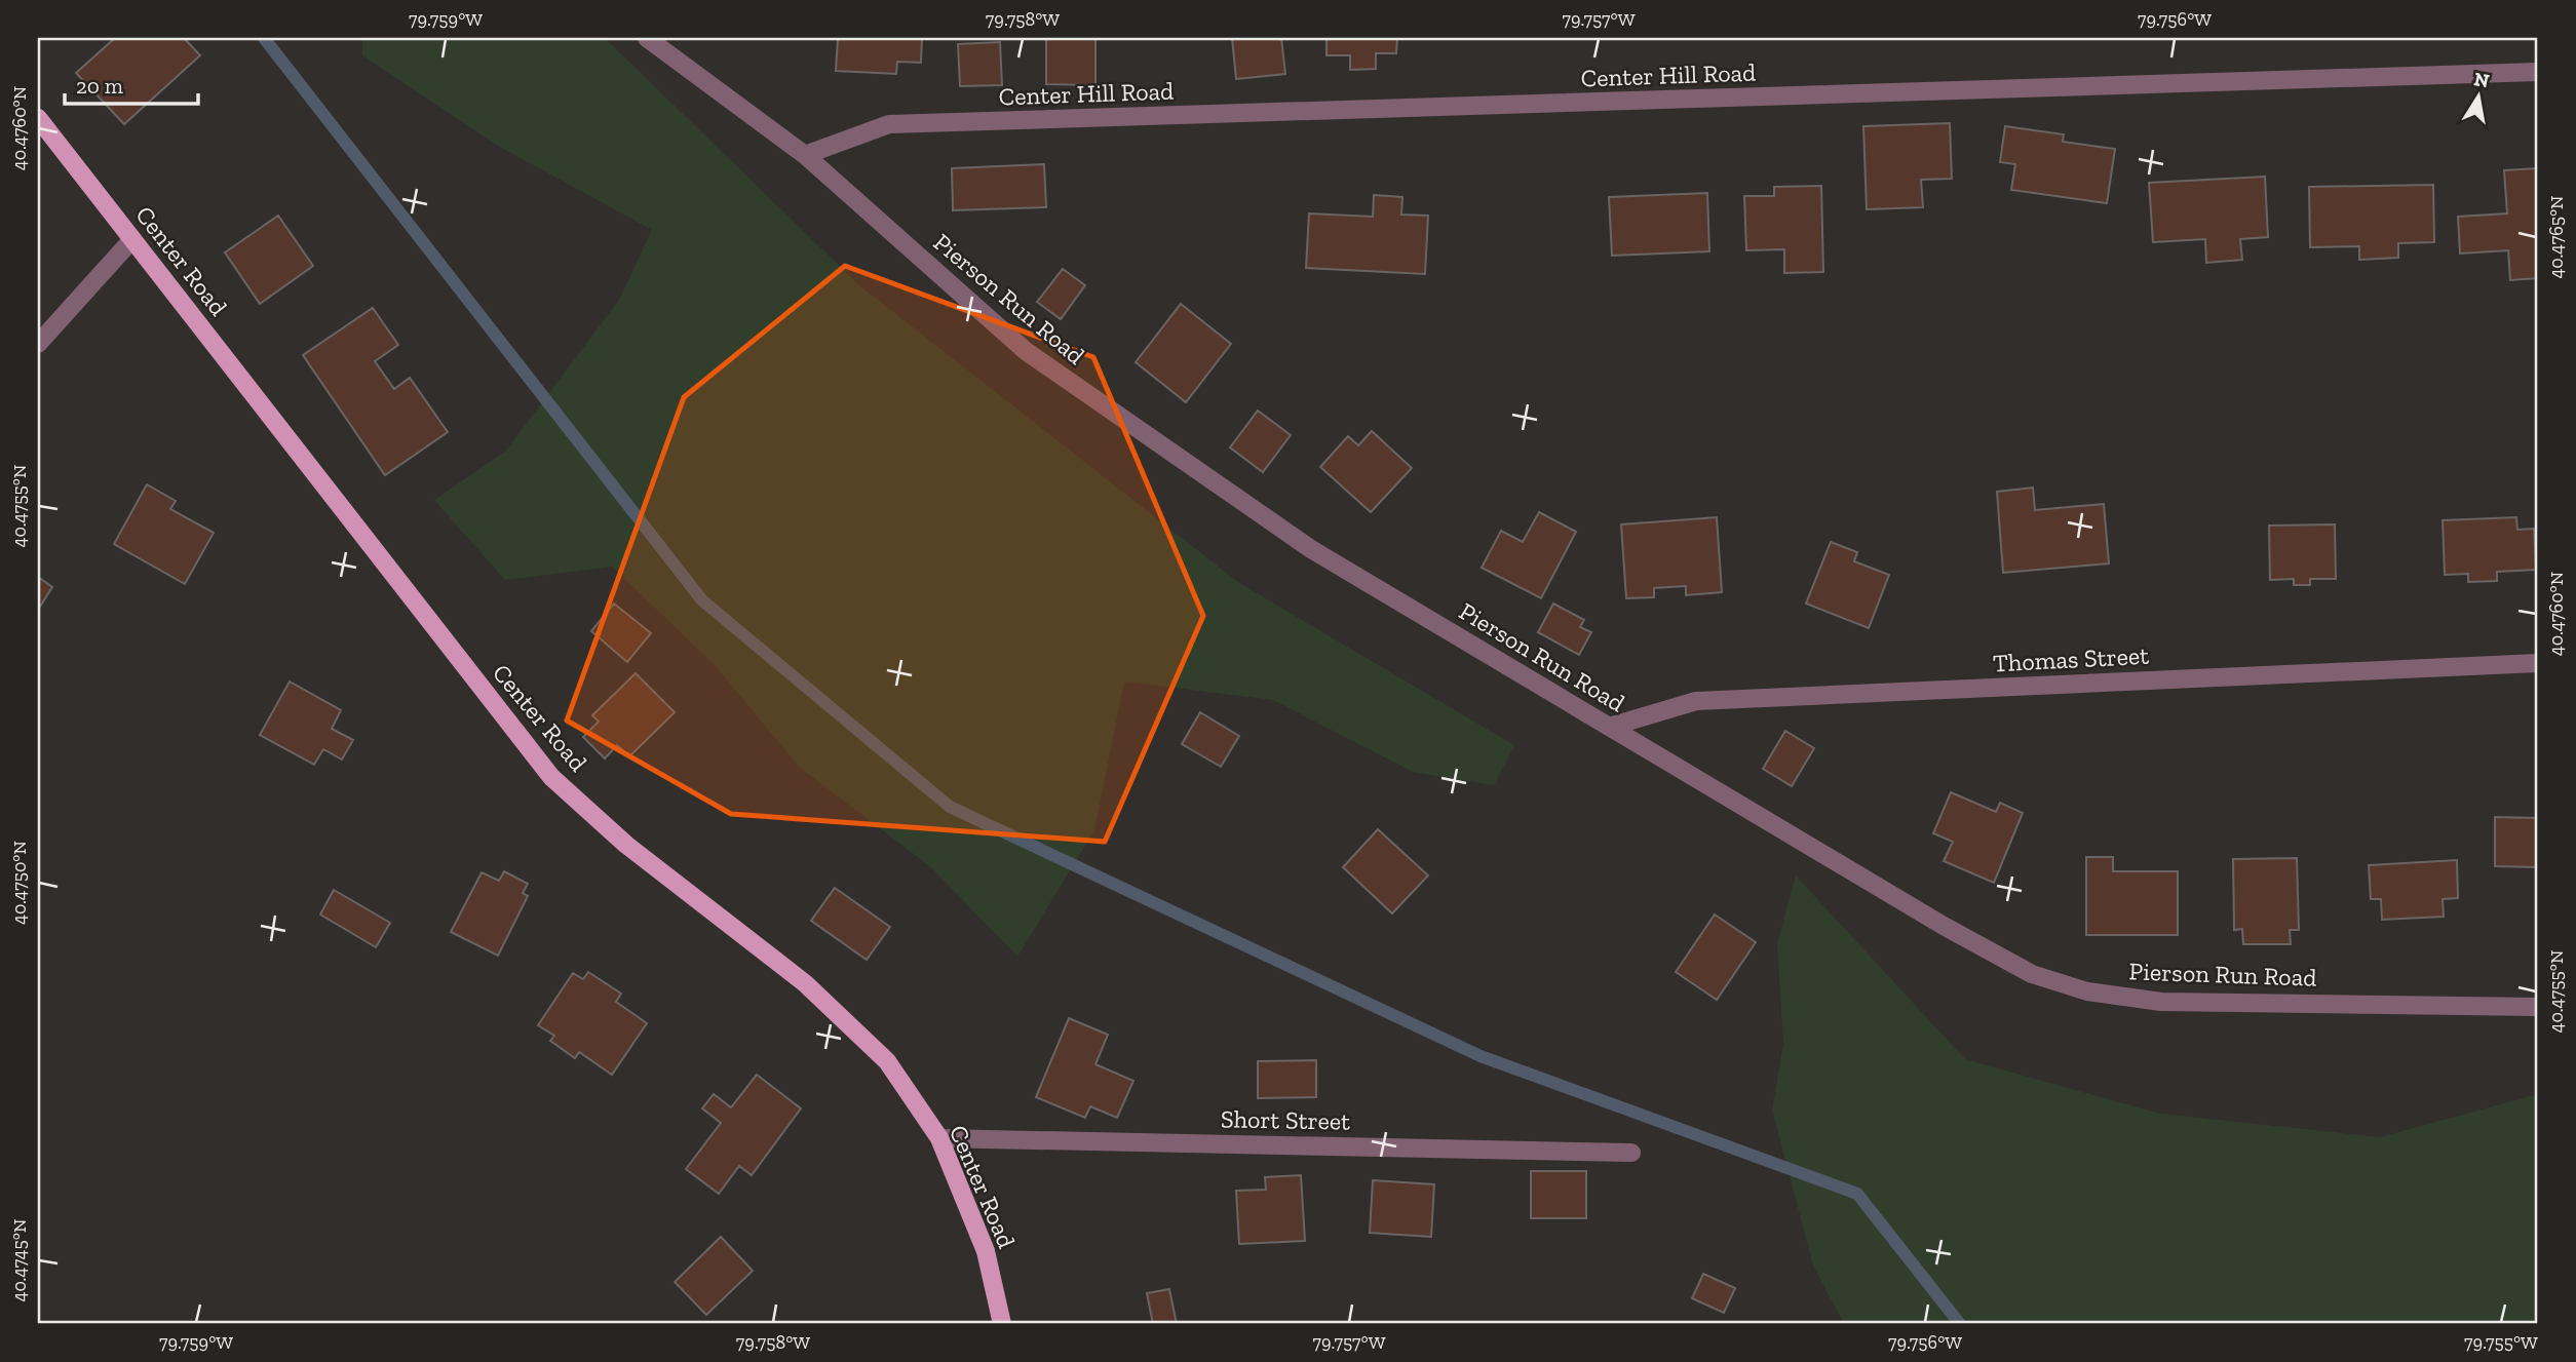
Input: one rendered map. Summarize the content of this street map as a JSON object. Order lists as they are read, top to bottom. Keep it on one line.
{"streets":{"main road":["Center Road"],"street":["Center Hill Road","Pierson Run Road","Thomas Street","Short Street"]},"crossings":[["Center Hill Road","Pierson Run Road"],["Center Road","Short Street"],["Pierson Run Road","Thomas Street"]],"scale_bar":"20 m","north":"top","coordinates":["79.759°W","79.758°W","79.757°W","79.756°W","40.4760°N","40.4765°N","40.4755°N","40.4750°N","40.4745°N","79.755°W"]}
